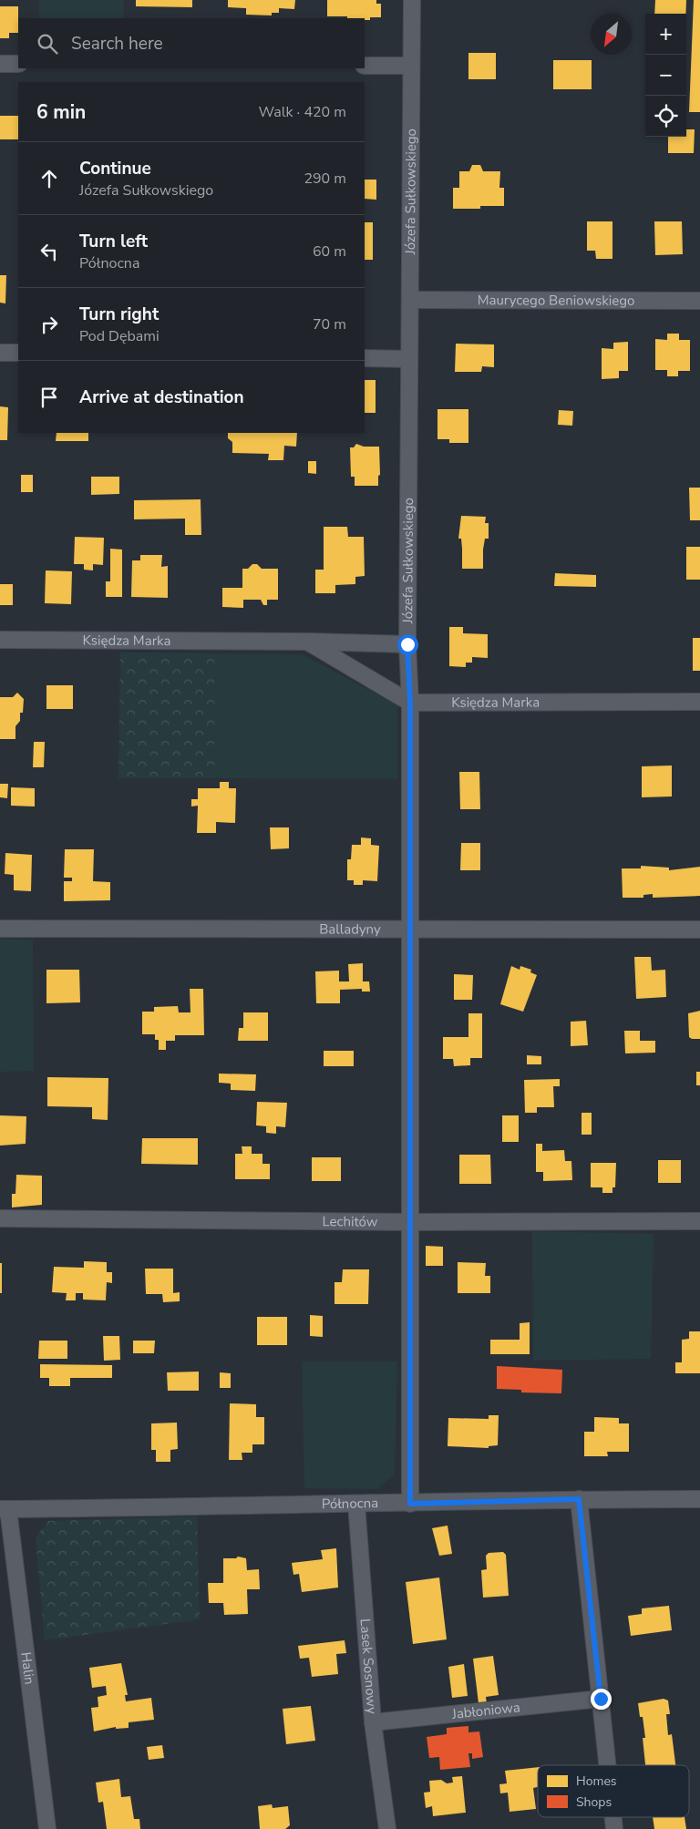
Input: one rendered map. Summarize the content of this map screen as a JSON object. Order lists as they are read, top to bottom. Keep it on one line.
{"streets":{"street":["Józefa Sułkowskiego","Maurycego Beniowskiego","Księdza Marka","Balladyny","Lechitów","Północna","Lasek Sosnowy","Halin","Jabłoniowa"]},"crossings":[["Józefa Sułkowskiego","Maurycego Beniowskiego"],["Józefa Sułkowskiego","Księdza Marka"],["Józefa Sułkowskiego","Balladyny"],["Józefa Sułkowskiego","Lechitów"],["Józefa Sułkowskiego","Północna"],["Północna","Lasek Sosnowy"],["Północna","Halin"],["Lasek Sosnowy","Jabłoniowa"]],"legend":["Homes","Shops"],"north":"bottom left","page":{"map_buttons":["+","−"],"search":"Search here","heading":["6 min","Walk · 420 m"],"list":[["Continue","Józefa Sułkowskiego","290 m"],["Turn left","Północna","60 m"],["Turn right","Pod Dębami","70 m"],"Arrive at destination"]}}
